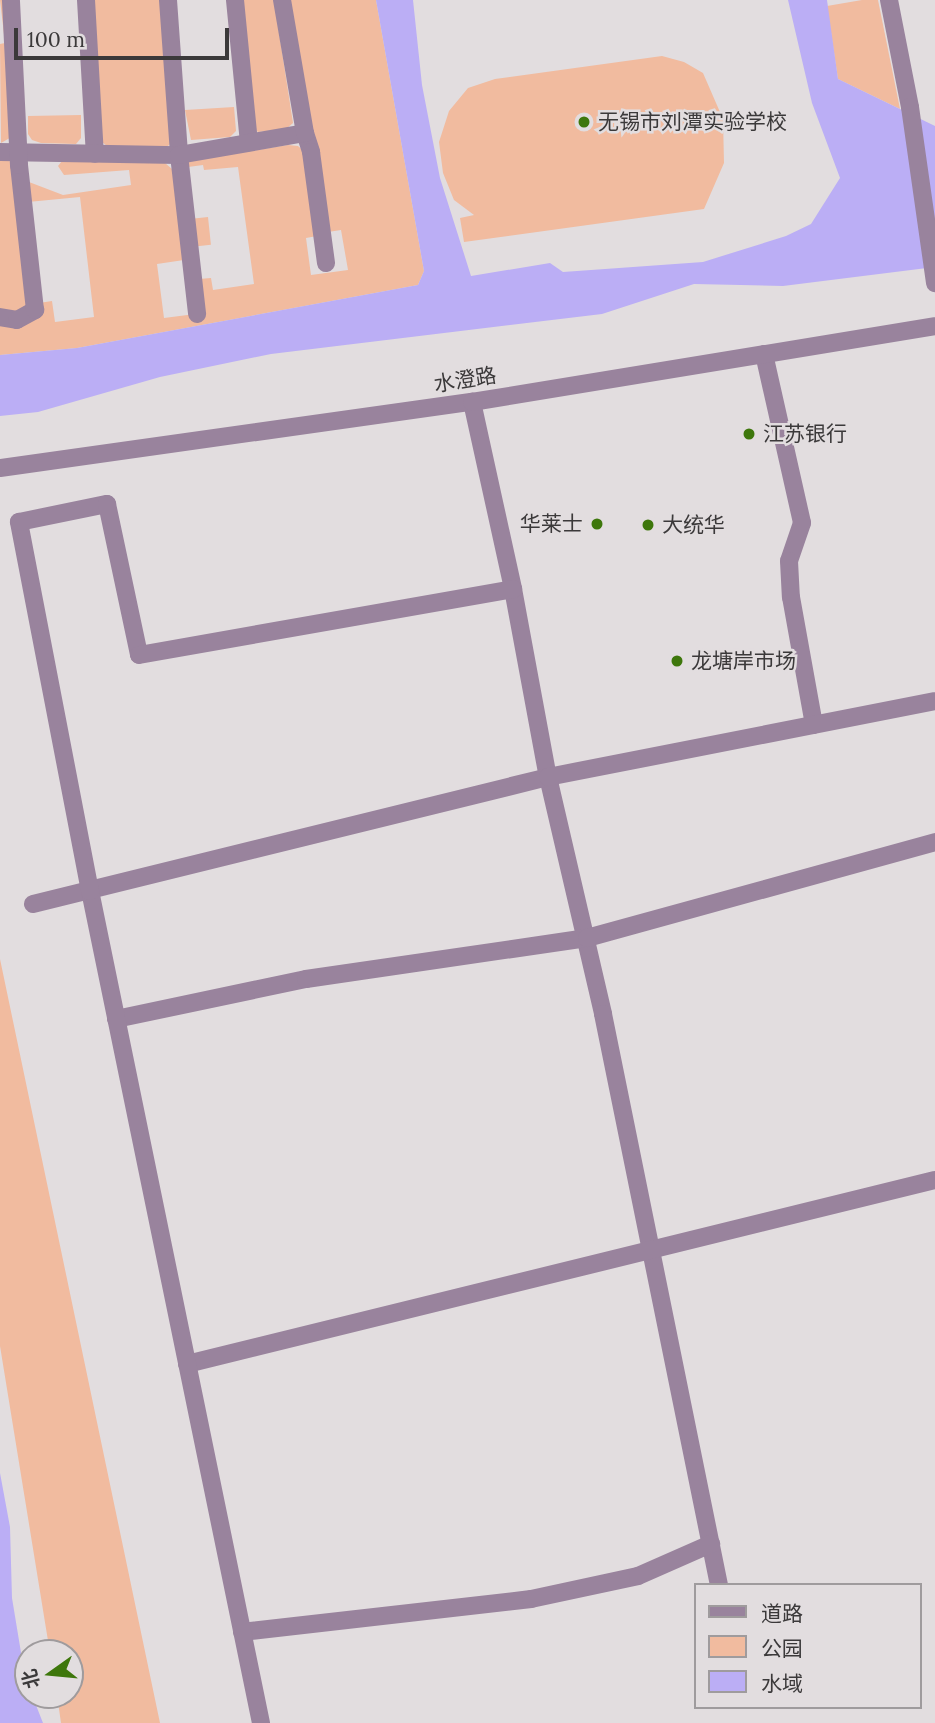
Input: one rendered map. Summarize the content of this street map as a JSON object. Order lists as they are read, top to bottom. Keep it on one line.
{"streets":{"street":["水澄路"]},"places":["无锡市刘潭实验学校","江苏银行","华莱士","大统华","龙塘岸市场"],"legend":["道路","公园","水域"],"scale_bar":"100 m","north":"left"}
